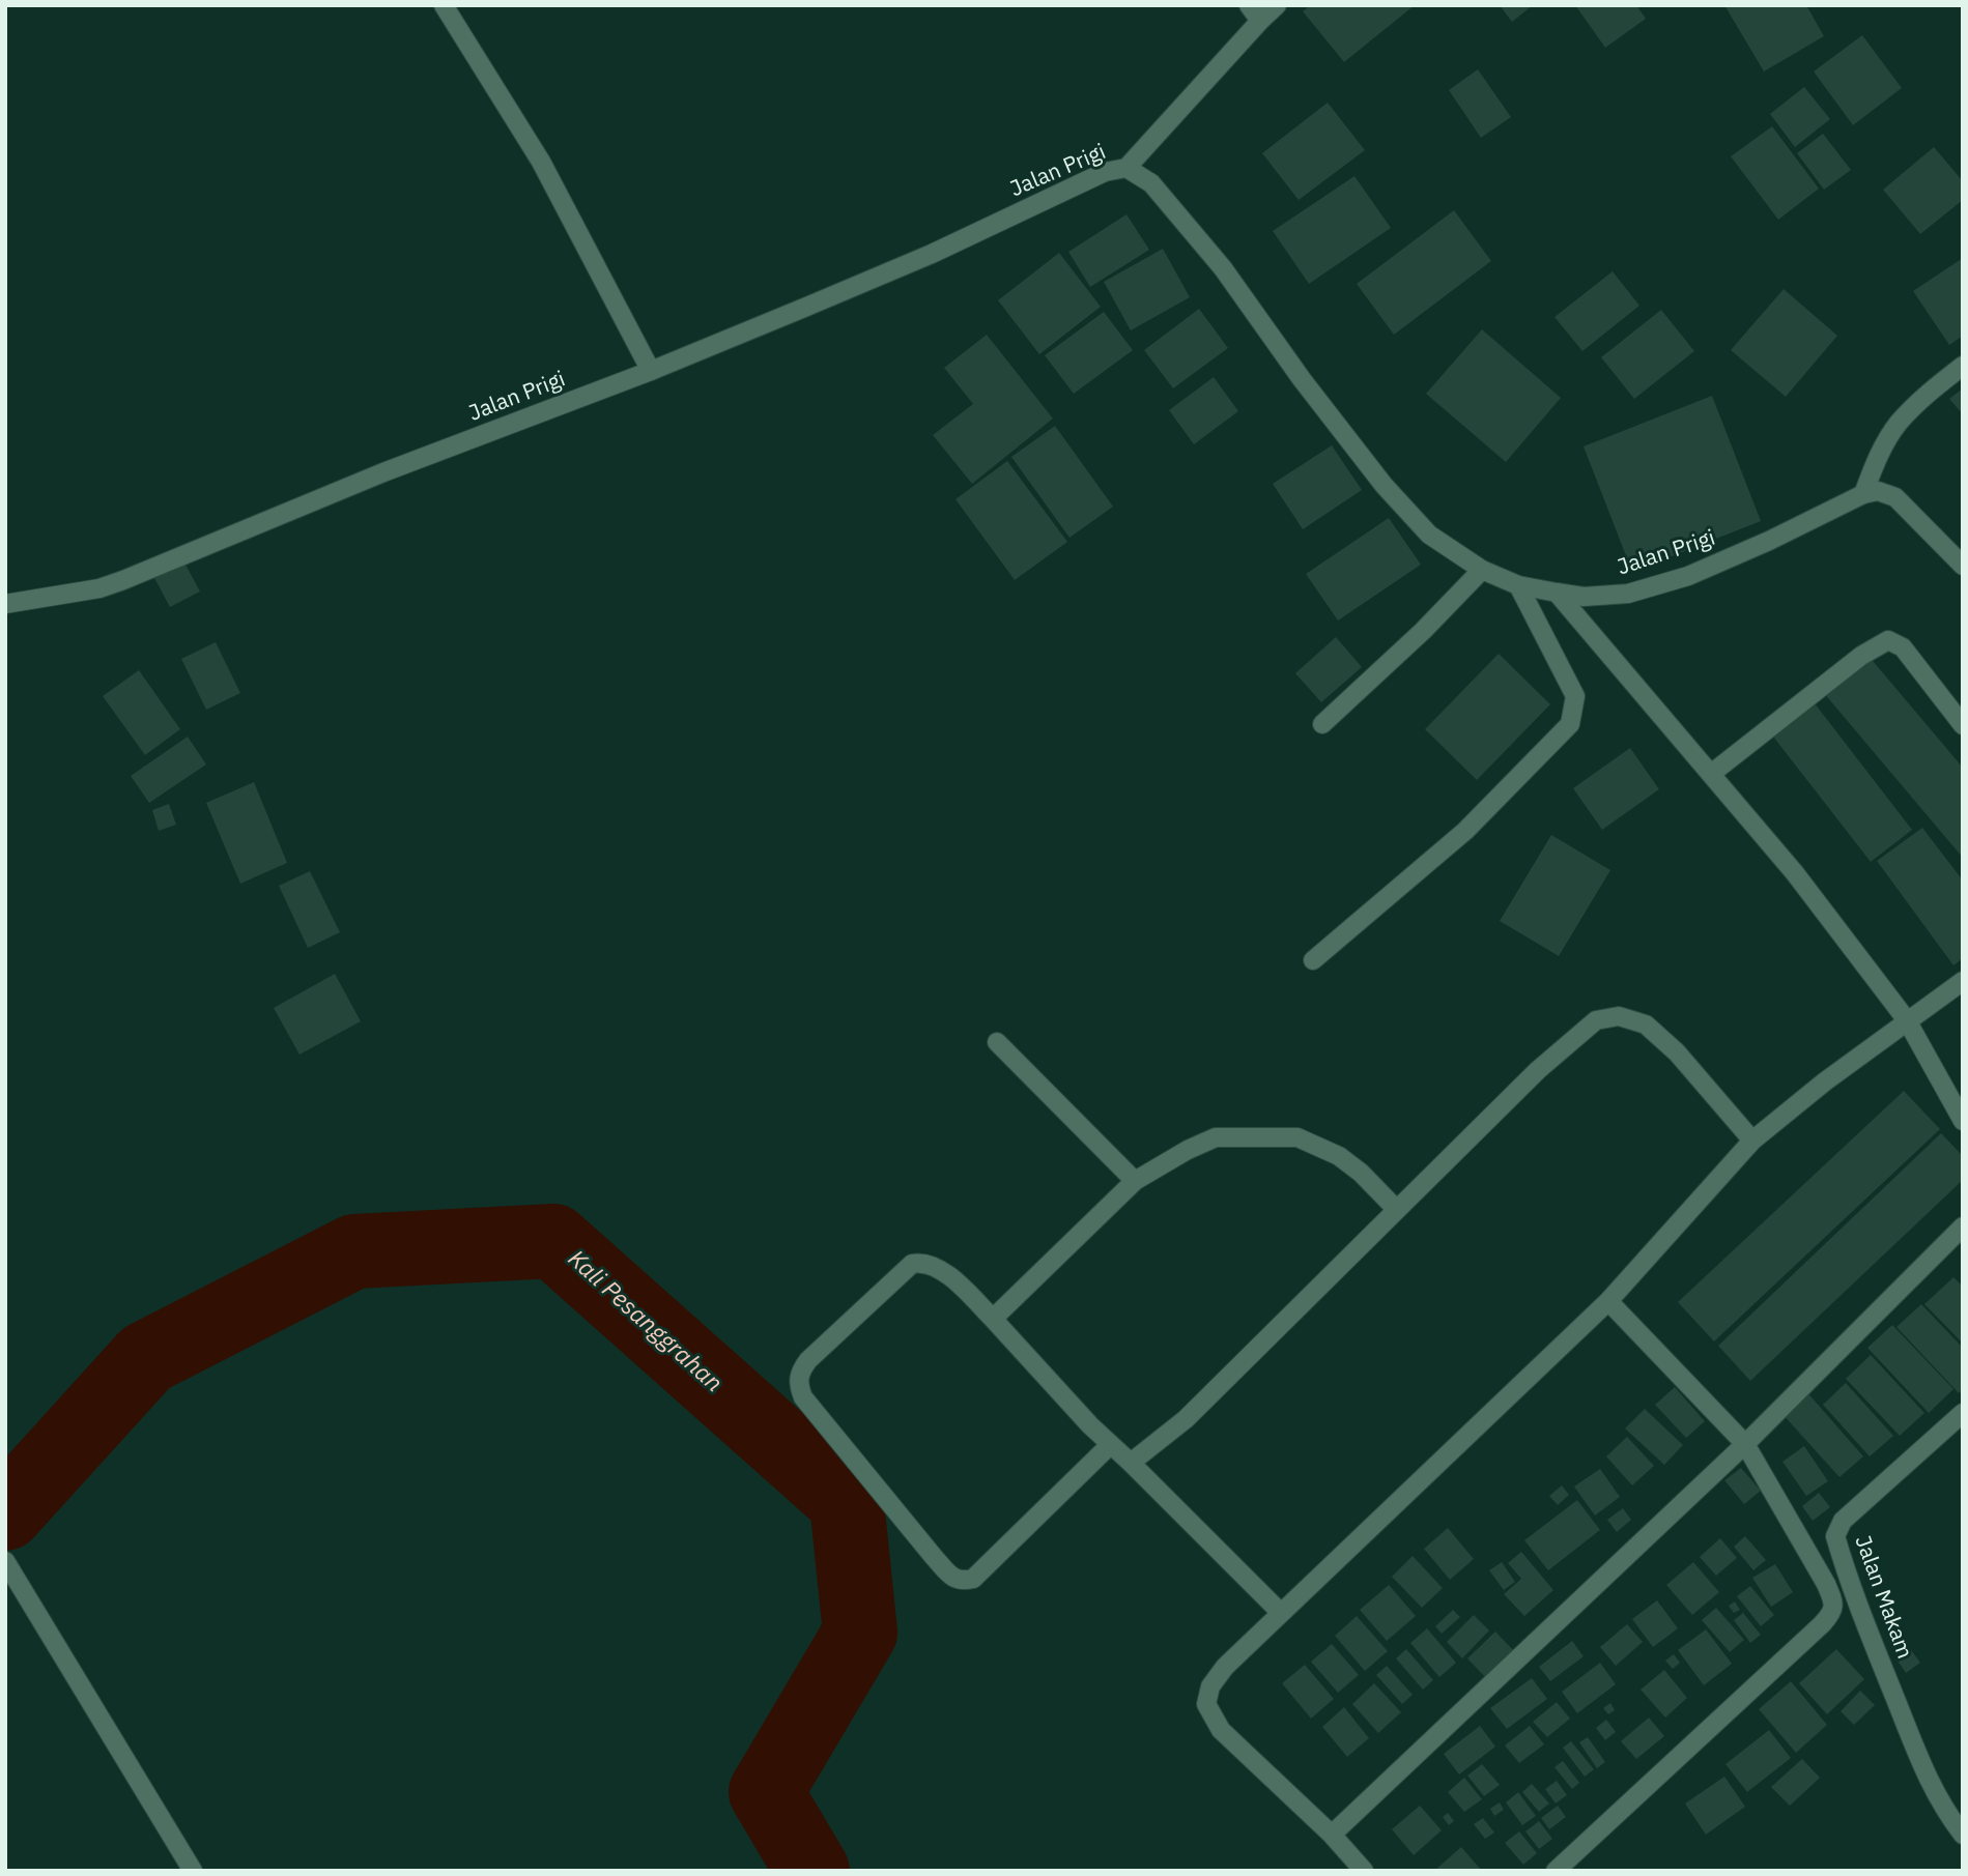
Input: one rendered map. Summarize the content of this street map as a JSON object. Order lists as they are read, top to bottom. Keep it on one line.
{"streets":{"street":["Jalan Prigi","Jalan Makam"]},"water":["Kali Pesanggrahan"]}
